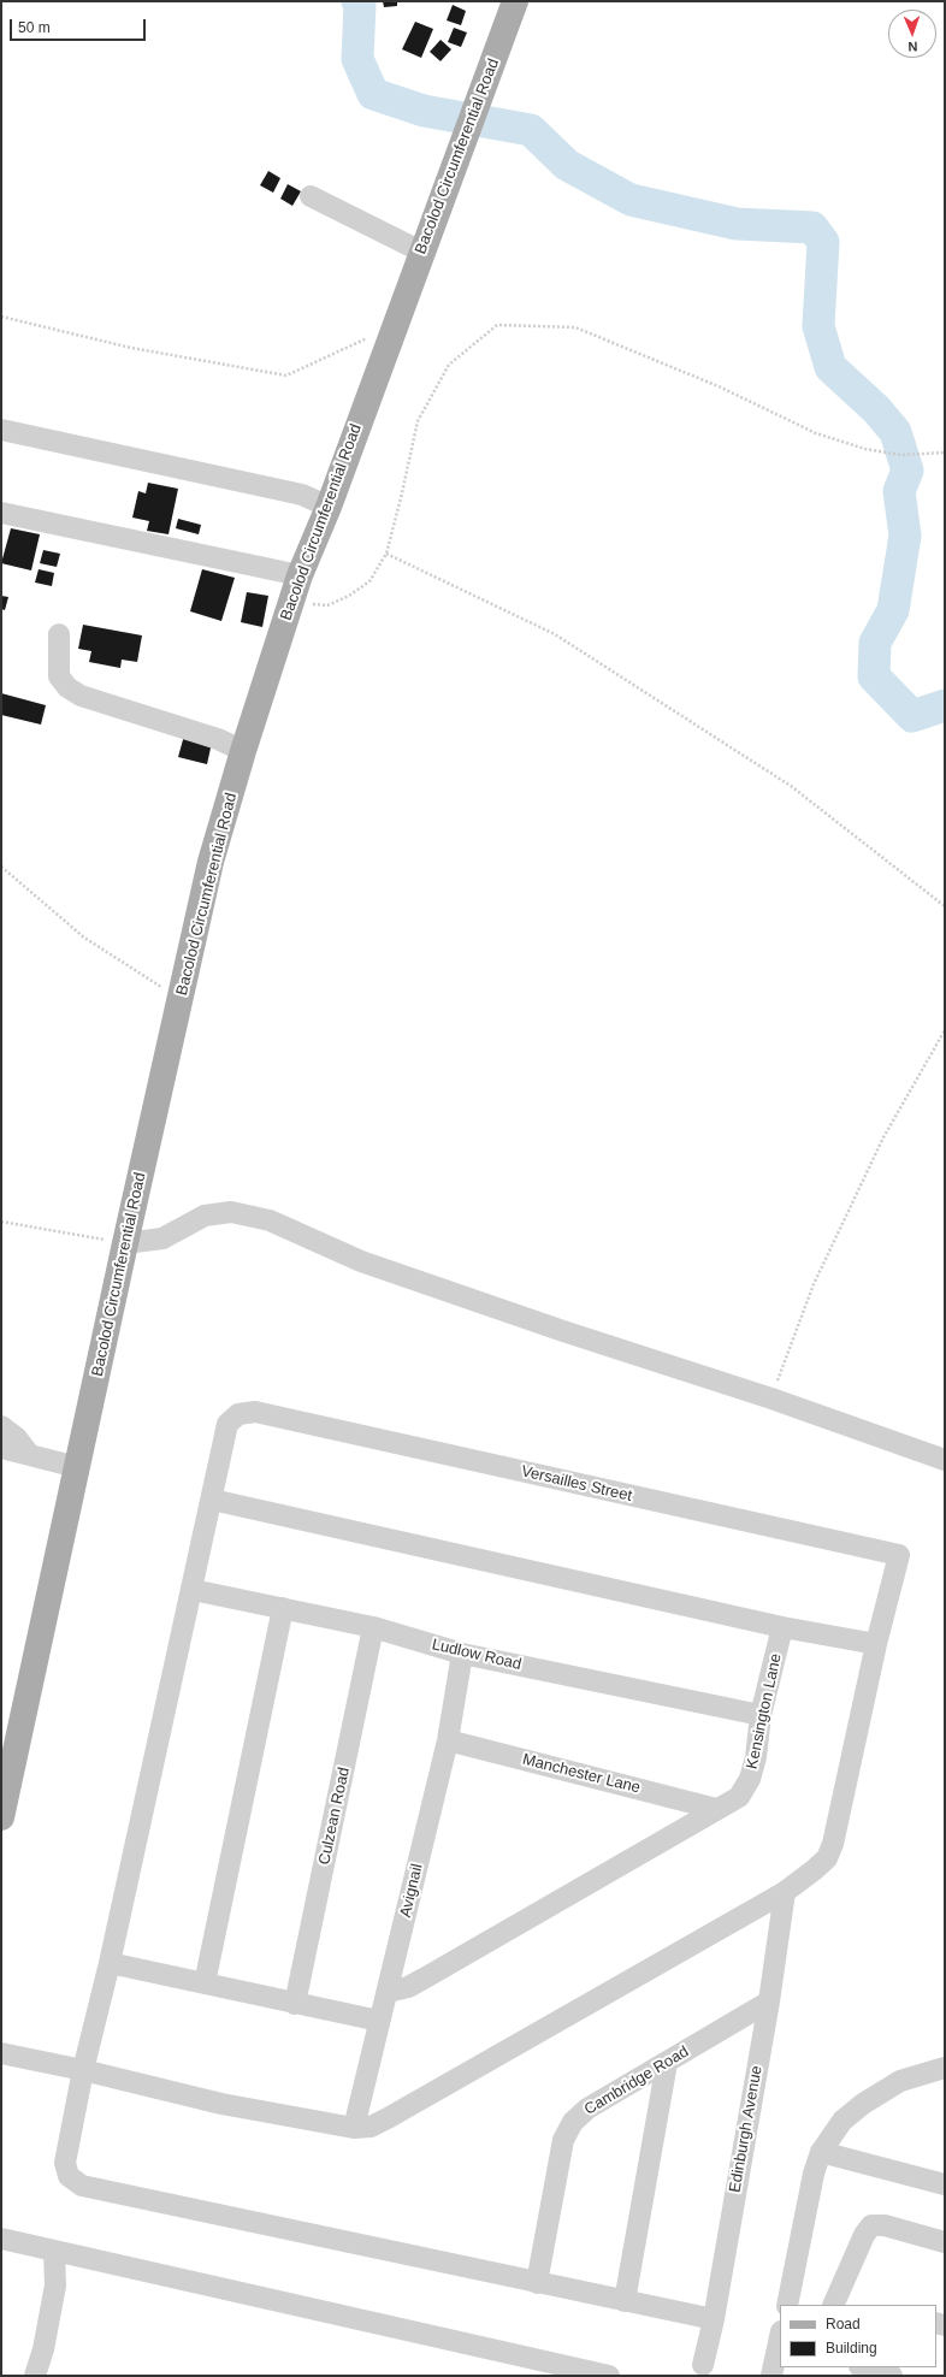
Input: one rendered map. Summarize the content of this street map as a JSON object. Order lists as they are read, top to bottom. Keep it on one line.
{"streets":{"main road":["Bacolod Circumferential Road"],"street":["Versailles Street","Ludlow Road","Kensington Lane","Manchester Lane","Culzean Road","Avignail","Cambridge Road","Edinburgh Avenue"]},"crossings":[["Ludlow Road","Kensington Lane"],["Ludlow Road","Culzean Road"],["Ludlow Road","Avignail"],["Kensington Lane","Manchester Lane"],["Kensington Lane","Avignail"],["Manchester Lane","Avignail"],["Cambridge Road","Edinburgh Avenue"]],"legend":["Road","Building"],"scale_bar":"50 m","north":"bottom"}
